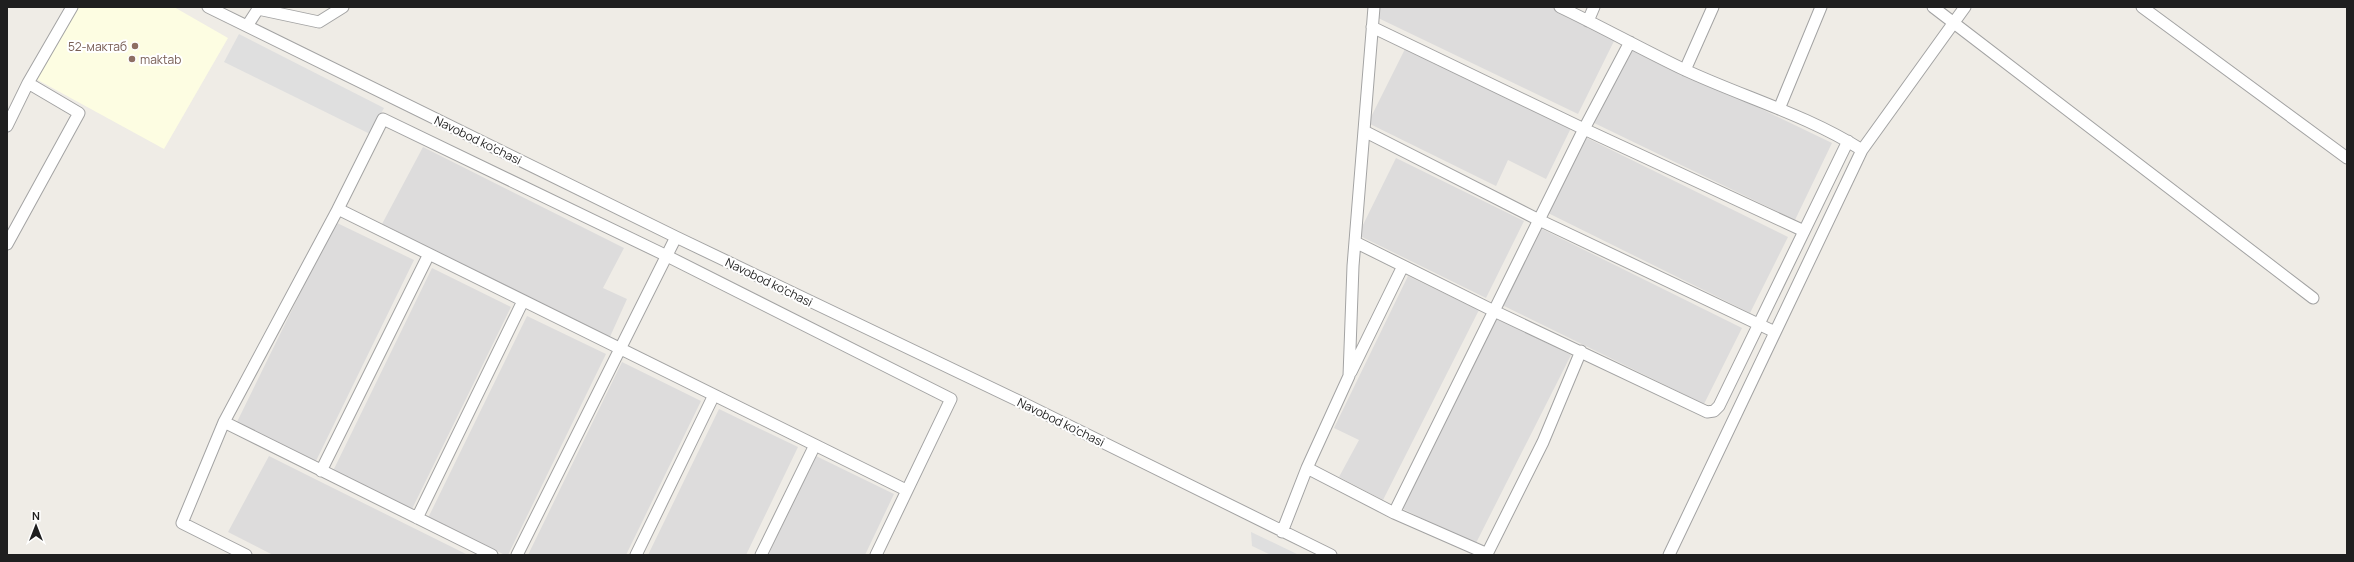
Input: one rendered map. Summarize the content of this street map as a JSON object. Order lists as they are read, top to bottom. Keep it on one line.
{"streets":{"street":["Navobod ko'chasi"]},"places":["52-мактаб","maktab"],"north":"top"}
